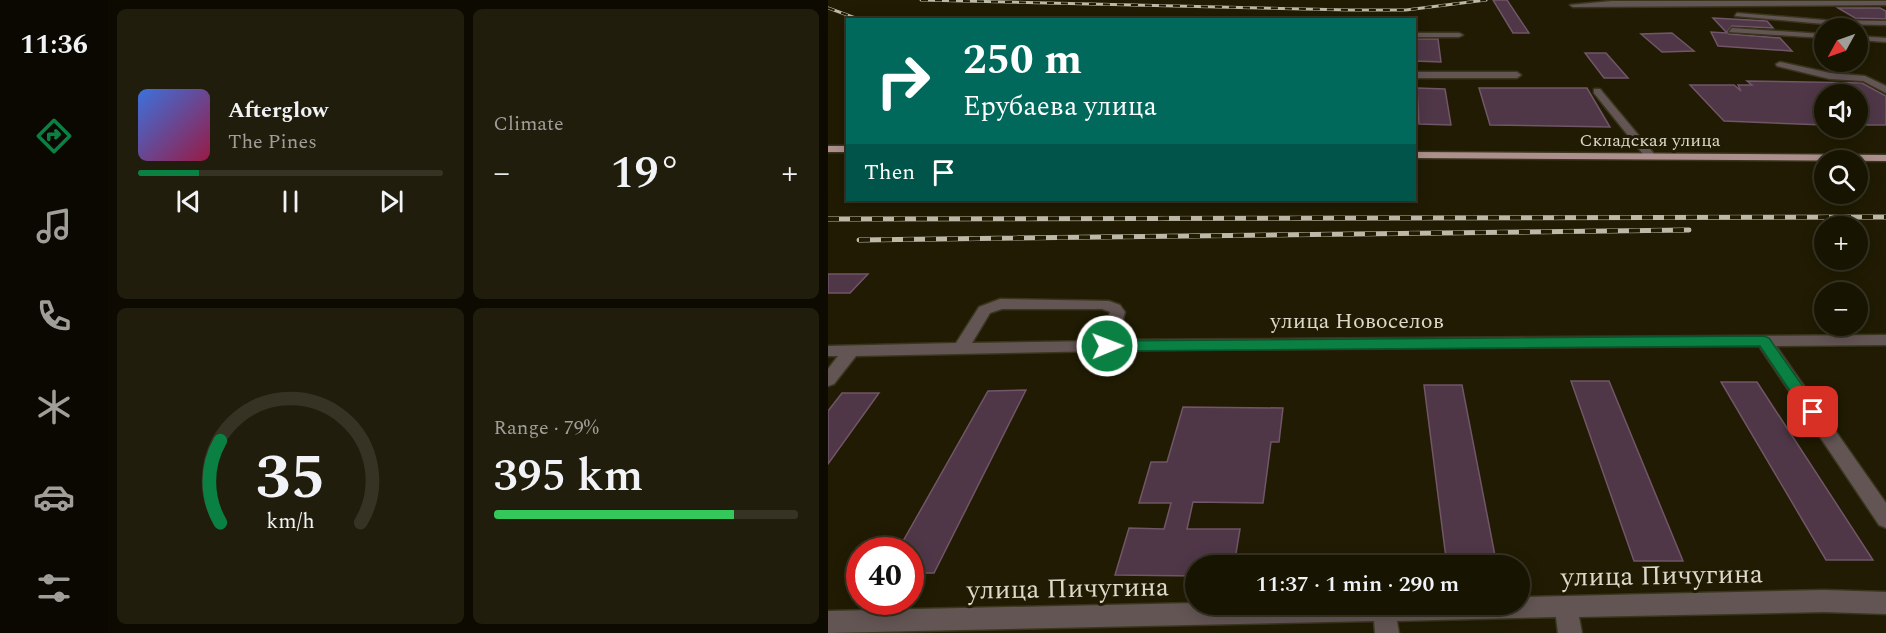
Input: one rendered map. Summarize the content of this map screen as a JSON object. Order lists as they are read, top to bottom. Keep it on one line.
{"streets":{"main road":["Складская улица"],"street":["улица Новоселов","улица Пичугина"]},"north":"bottom left","page":{"tabs":"11:36","tile":["Climate",["Range · 79%","395 km"]],"map_buttons":["+","−"],"turn":["250 m","Ерубаева улица"],"song":["Afterglow","The Pines"],"then":"Then","heat":["−","19°","+"],"limit":"40","trip":"11:37 · 1 min · 290 m","gauge":["35","km/h"]}}
